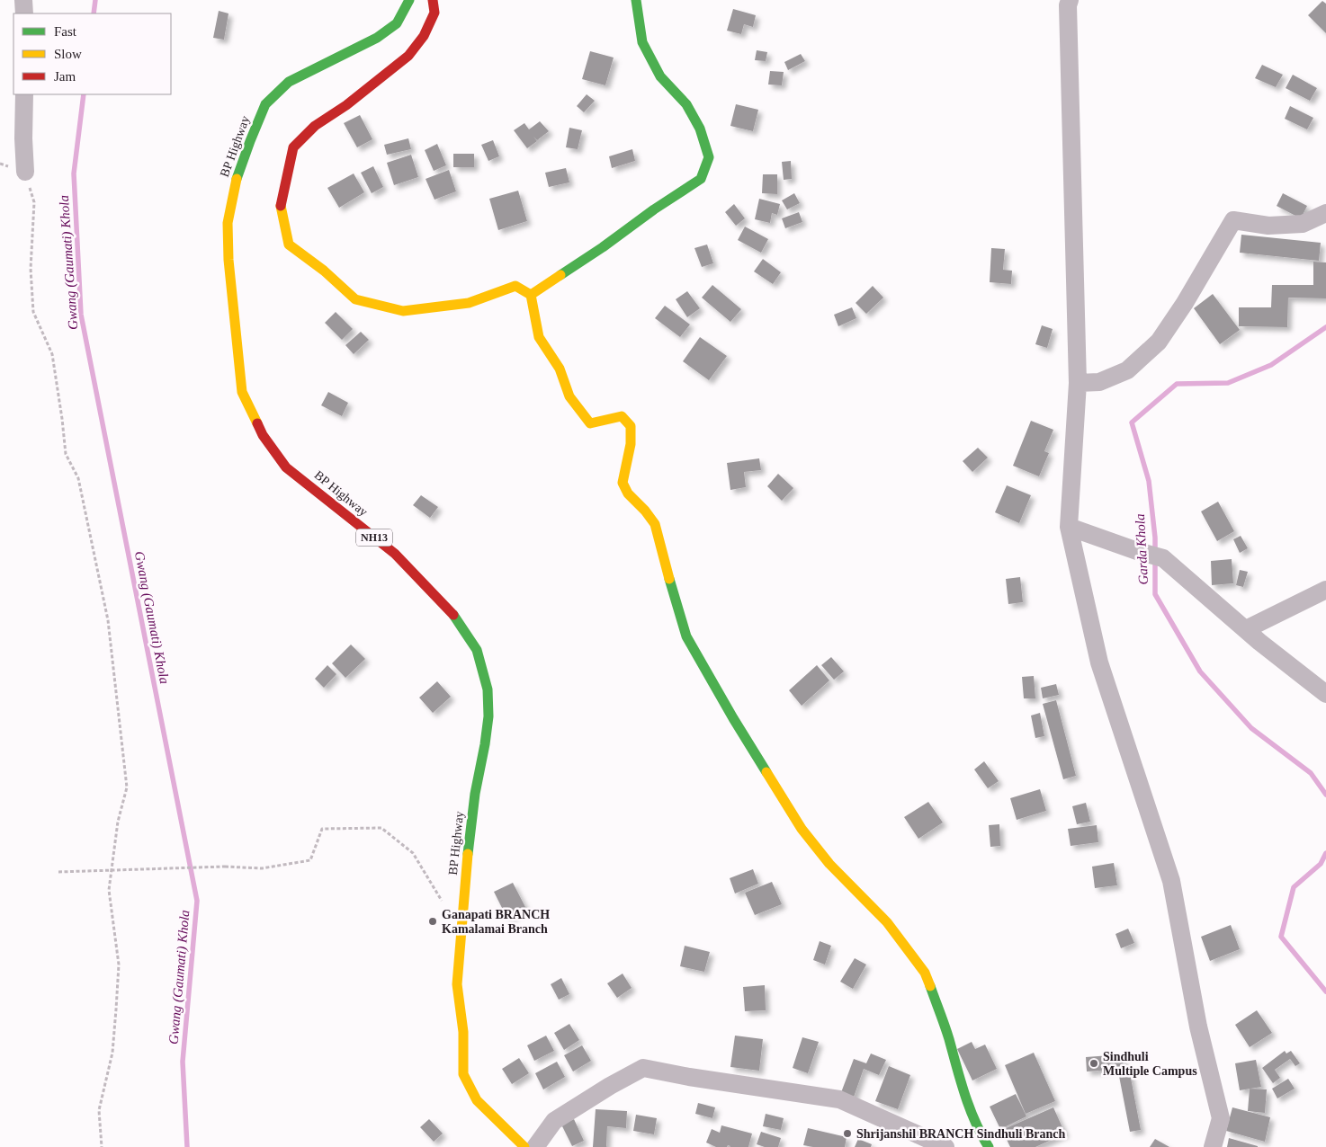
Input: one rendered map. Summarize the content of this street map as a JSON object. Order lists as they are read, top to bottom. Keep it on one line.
{"streets":{"main road":["BP Highway","NH13"]},"water":["Gwang (Gaumati) Khola","Garda Khola"],"places":["Ganapati BRANCH Kamalamai Branch","Sindhuli Multiple Campus","Shrijanshil BRANCH Sindhuli Branch"],"legend":["Fast","Slow","Jam"]}
